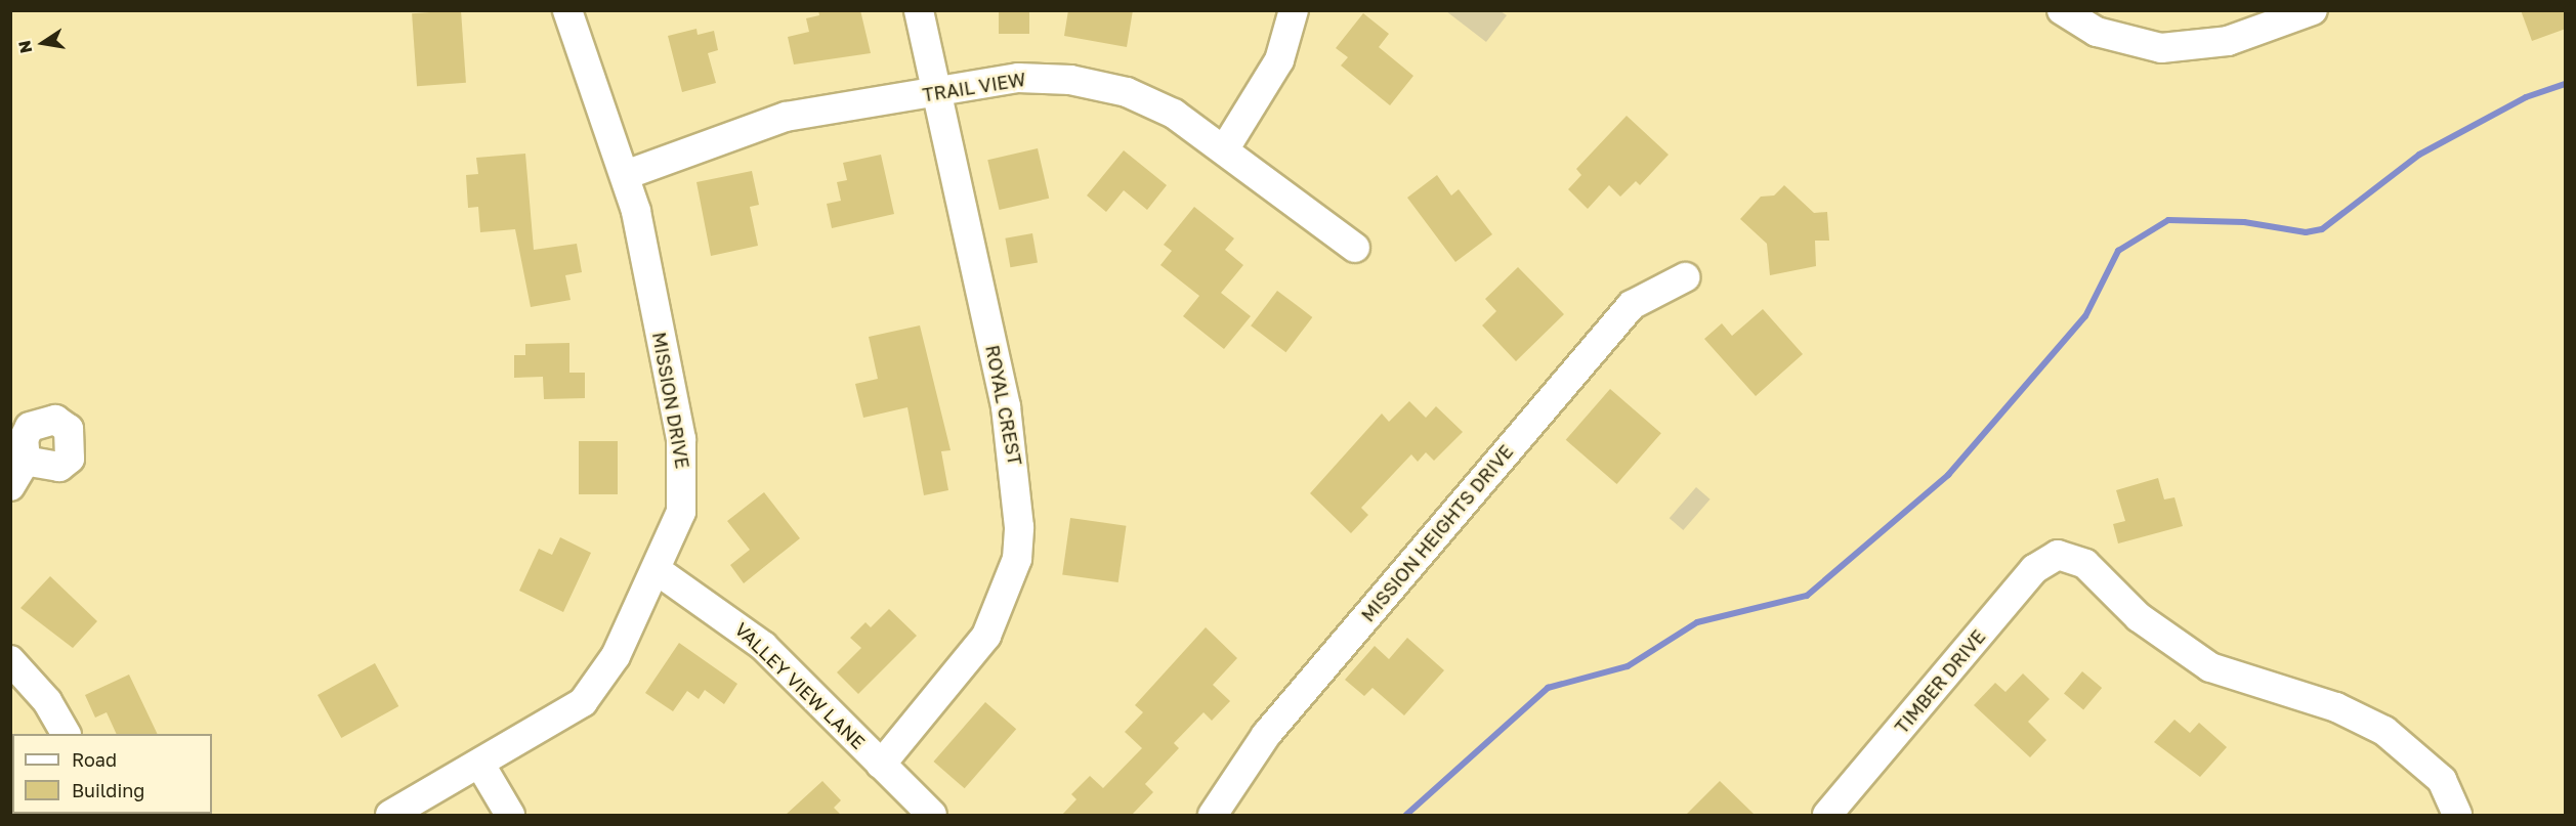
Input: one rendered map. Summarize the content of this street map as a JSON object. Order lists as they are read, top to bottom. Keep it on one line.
{"streets":{"street":["TRAIL VIEW","MISSION DRIVE","ROYAL CREST","MISSION HEIGHTS DRIVE","TIMBER DRIVE","VALLEY VIEW LANE"]},"crossings":[["TRAIL VIEW","MISSION DRIVE"],["TRAIL VIEW","ROYAL CREST"],["MISSION DRIVE","VALLEY VIEW LANE"],["ROYAL CREST","VALLEY VIEW LANE"]],"legend":["Road","Building"],"north":"left"}
